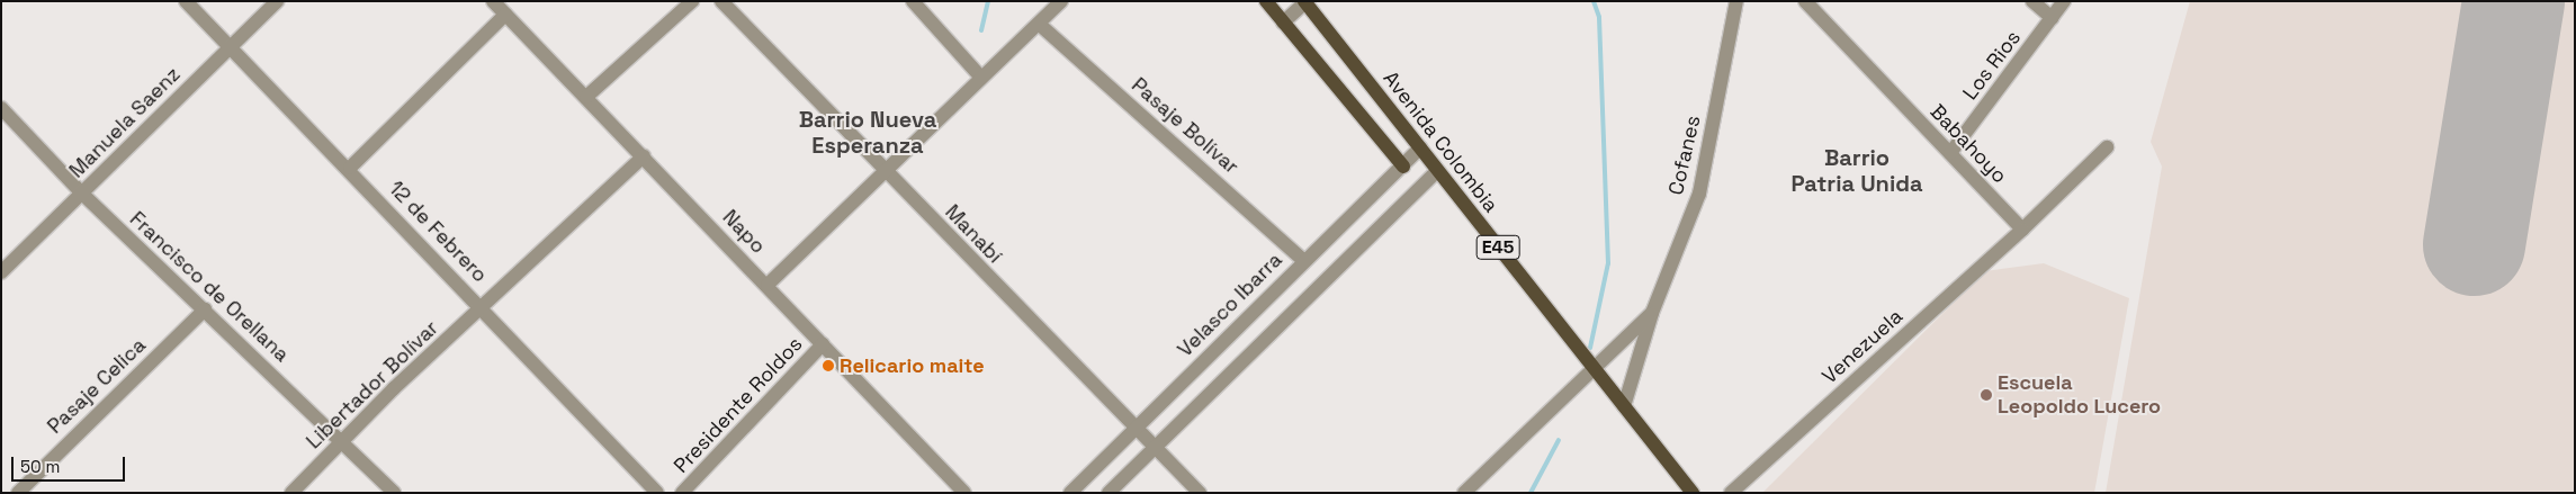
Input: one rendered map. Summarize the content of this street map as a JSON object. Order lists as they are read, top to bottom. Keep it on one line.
{"streets":{"main road":["Avenida Colombia","E45"],"street":["Los Rios","Manuela Saenz","Pasaje Bolívar","Babahoyo","Cofanes","12 de Febrero","Napo","Manabí","Francisco de Orellana","Velasco Ibarra","Venezuela","Libertador Bolívar","Pasaje Celica","Presidente Roldos"]},"crossings":[["Los Rios","Babahoyo"],["Manuela Saenz","12 de Febrero"],["Manuela Saenz","Francisco de Orellana"],["Pasaje Bolívar","Velasco Ibarra"],["Avenida Colombia","Cofanes"],["Avenida Colombia","Velasco Ibarra"],["Babahoyo","Venezuela"],["12 de Febrero","Libertador Bolívar"],["Napo","Libertador Bolívar"],["Napo","Presidente Roldos"],["Manabí","Velasco Ibarra"],["Francisco de Orellana","Libertador Bolívar"],["Francisco de Orellana","Pasaje Celica"]],"districts":["Barrio Nueva Esperanza","Barrio Patria Unida"],"places":["Relicario maite","Escuela Leopoldo Lucero"],"scale_bar":"50 m"}
